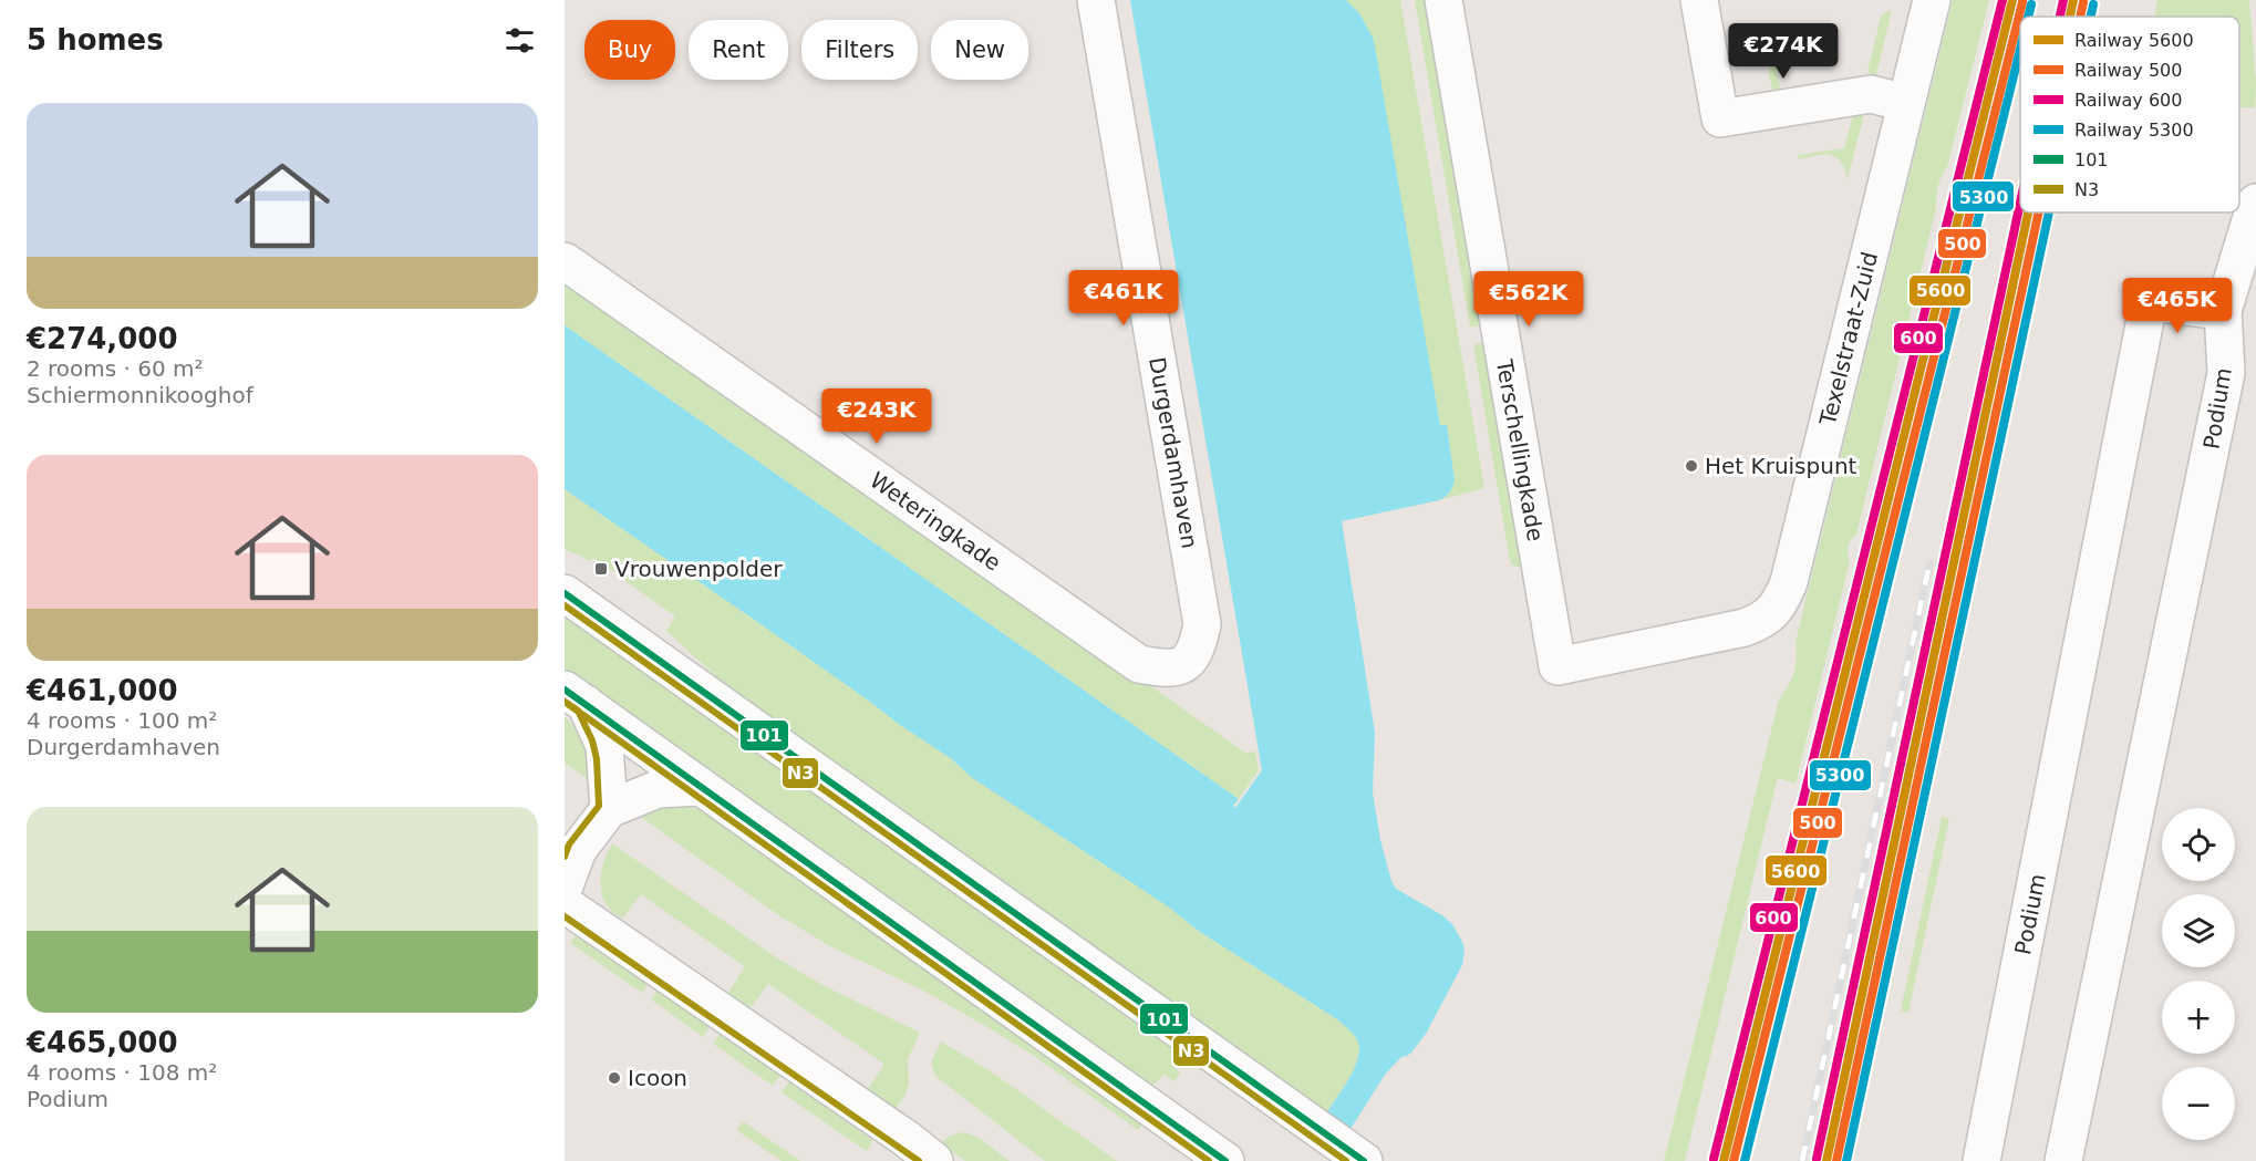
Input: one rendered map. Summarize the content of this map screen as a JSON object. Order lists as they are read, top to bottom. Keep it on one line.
{"streets":{"street":["Texelstraat-Zuid","Podium","Terschellingkade","Durgerdamhaven","Weteringkade"]},"crossings":[["Texelstraat-Zuid","Terschellingkade"],["Durgerdamhaven","Weteringkade"]],"places":{"other":["Het Kruispunt","Icoon"],"transit":["Vrouwenpolder"]},"lines":["rail line 5600","rail line 600","rail line 500","rail line 5300","transit line 101","transit line N3"],"legend":["Railway 5600","Railway 500","Railway 600","Railway 5300","101","N3"],"page":{"heading":"5 homes","chip":["Buy","Rent","Filters","New"],"price":["€274K","€461K","€562K","€465K","€243K"],"list":[{"name":"€274,000","note":"2 rooms · 60 m² · Schiermonnikooghof"},{"name":"€461,000","note":"4 rooms · 100 m² · Durgerdamhaven"},{"name":"€465,000","note":"4 rooms · 108 m² · Podium"}],"map_buttons":["+","−"]}}
